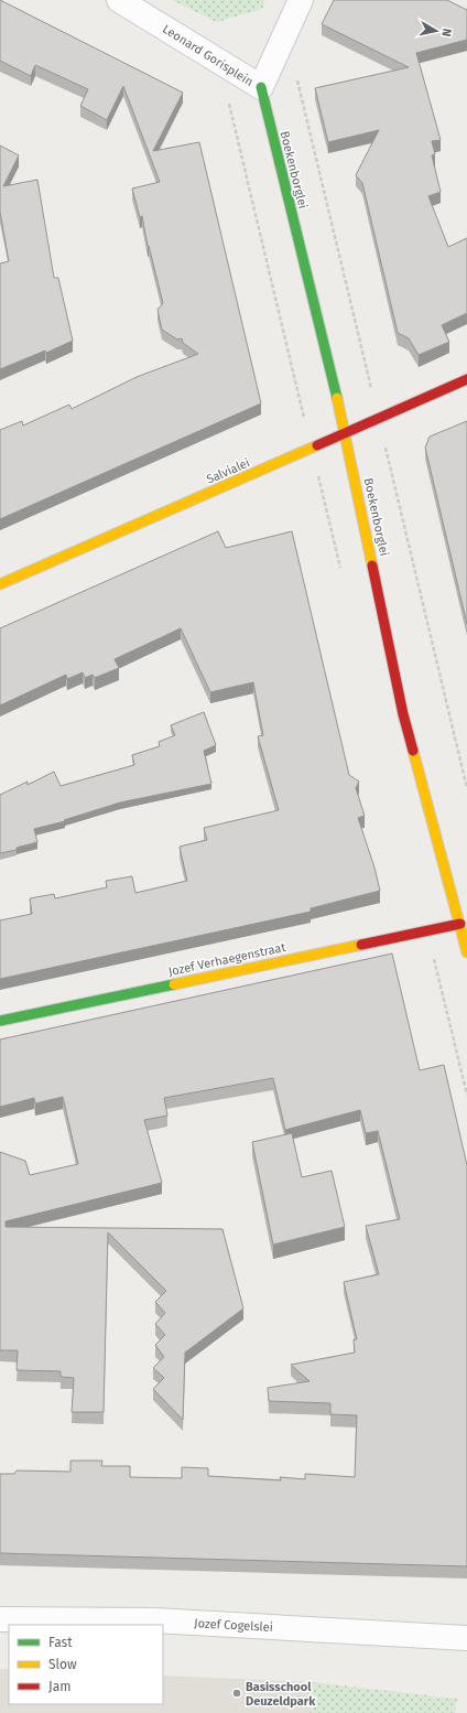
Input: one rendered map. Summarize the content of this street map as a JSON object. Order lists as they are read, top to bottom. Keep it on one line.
{"streets":{"street":["Leonard Gorisplein","Boekenborglei","Salvialei","Jozef Verhaegenstraat","Jozef Cogelslei"]},"crossings":[["Leonard Gorisplein","Boekenborglei"],["Boekenborglei","Salvialei"],["Boekenborglei","Jozef Verhaegenstraat"]],"places":["Basisschool Deuzeldpark"],"legend":["Fast","Slow","Jam"],"north":"right"}
